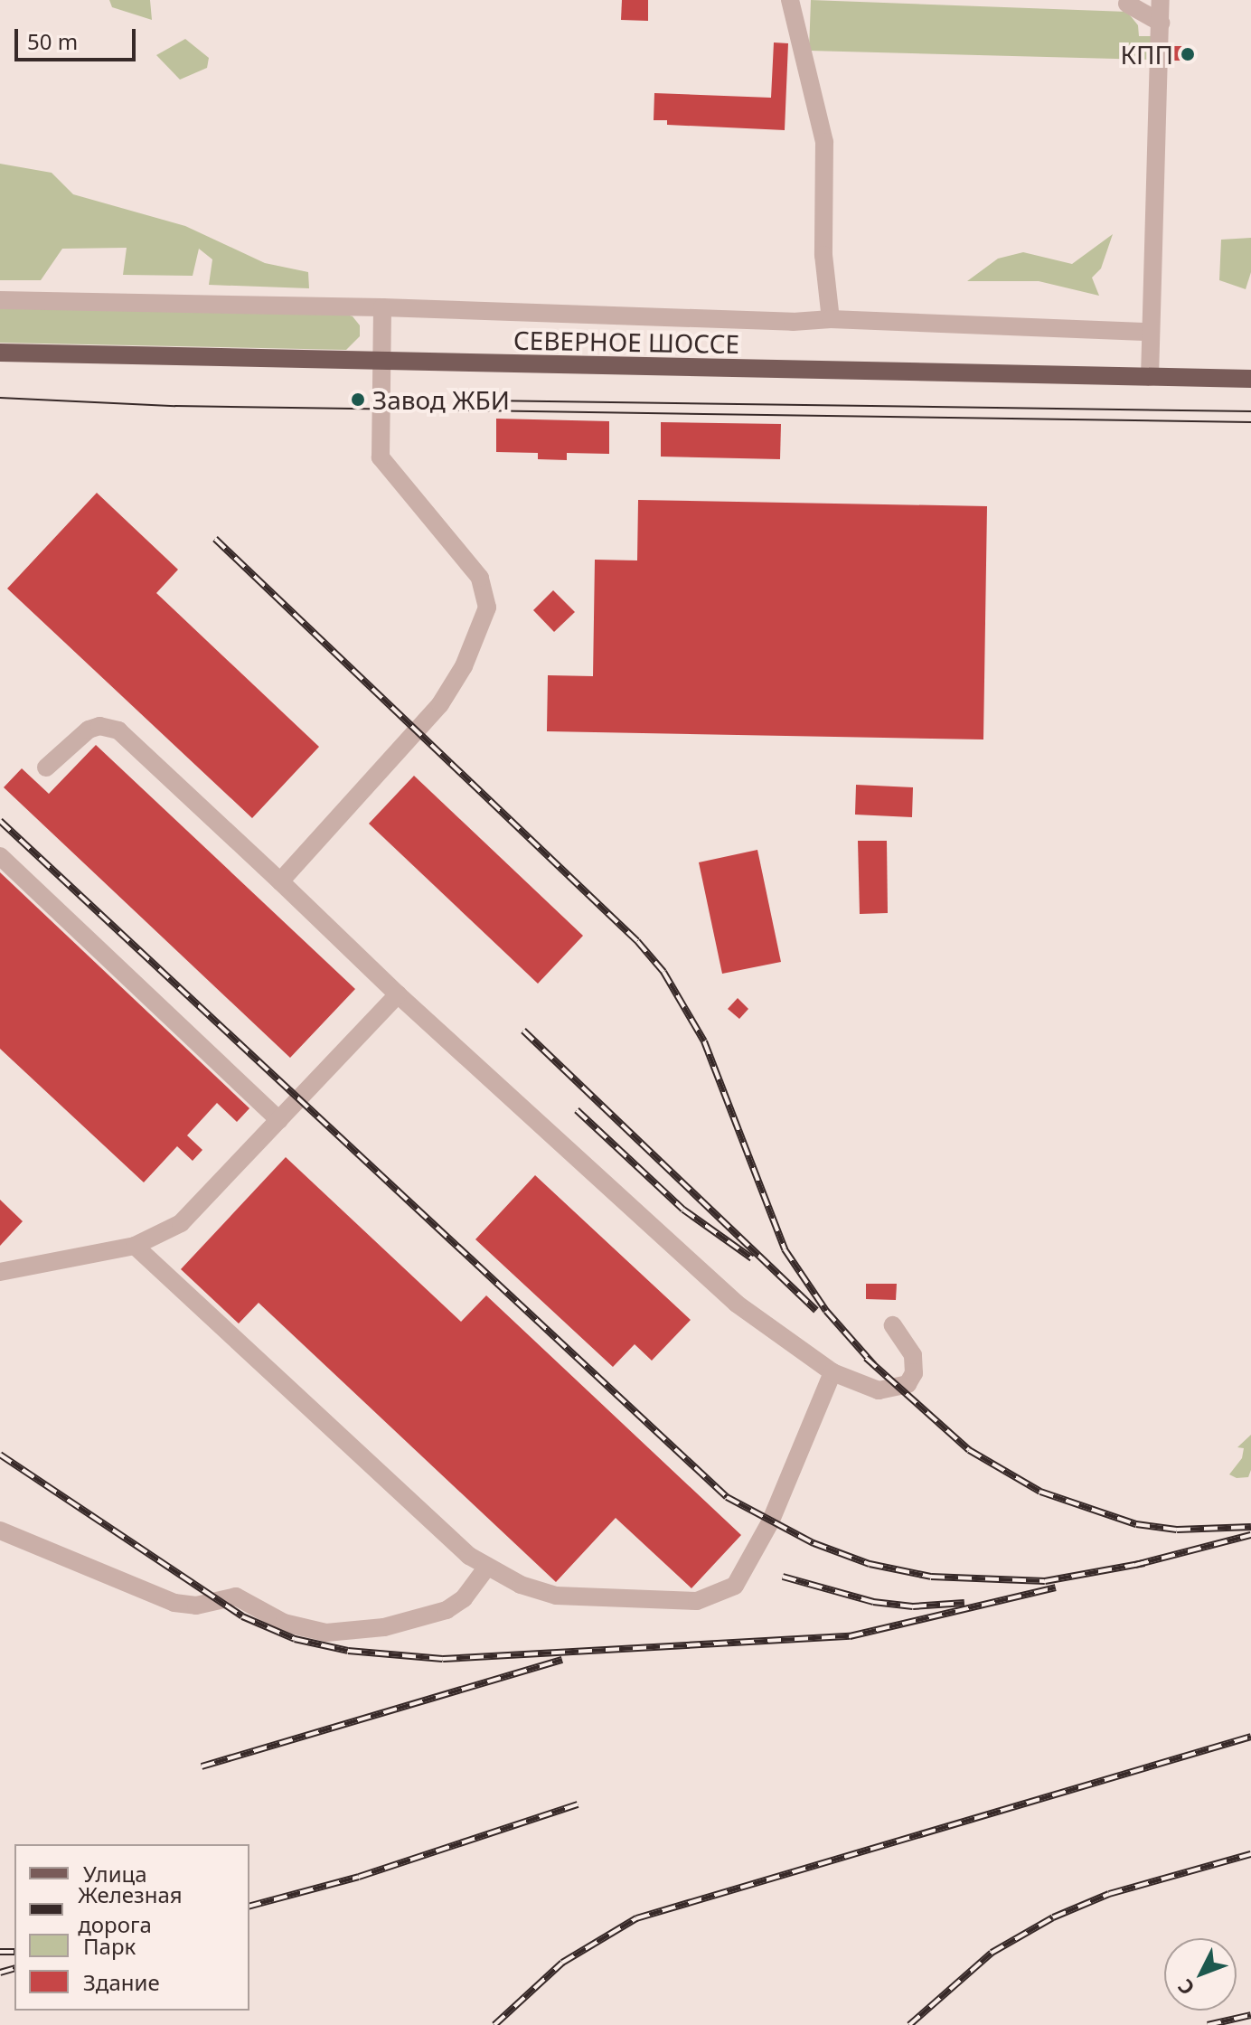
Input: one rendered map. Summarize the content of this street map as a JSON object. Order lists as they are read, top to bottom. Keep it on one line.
{"streets":{"main road":["СЕВЕРНОЕ ШОССЕ"]},"places":["КПП","Завод ЖБИ"],"legend":["Улица","Железная дорога","Парк","Здание"],"scale_bar":"50 m","north":"bottom left"}
